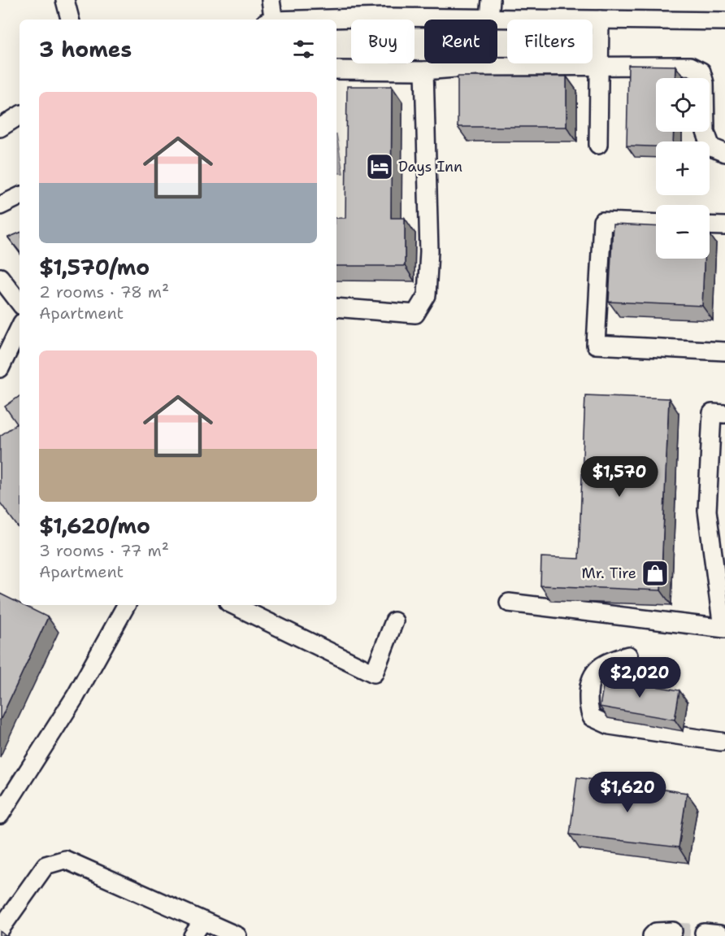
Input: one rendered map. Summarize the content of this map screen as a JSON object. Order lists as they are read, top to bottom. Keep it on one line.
{"places":{"hotel":["Days Inn"],"shop":["Mr. Tire"]},"page":{"chip":["Buy","Rent","Filters"],"heading":"3 homes","map_buttons":["+","−"],"list":[{"name":"$1,570/mo","note":"2 rooms · 78 m² · Apartment"},{"name":"$1,620/mo","note":"3 rooms · 77 m² · Apartment"}],"price":["$1,570","$2,020","$1,620"]}}
